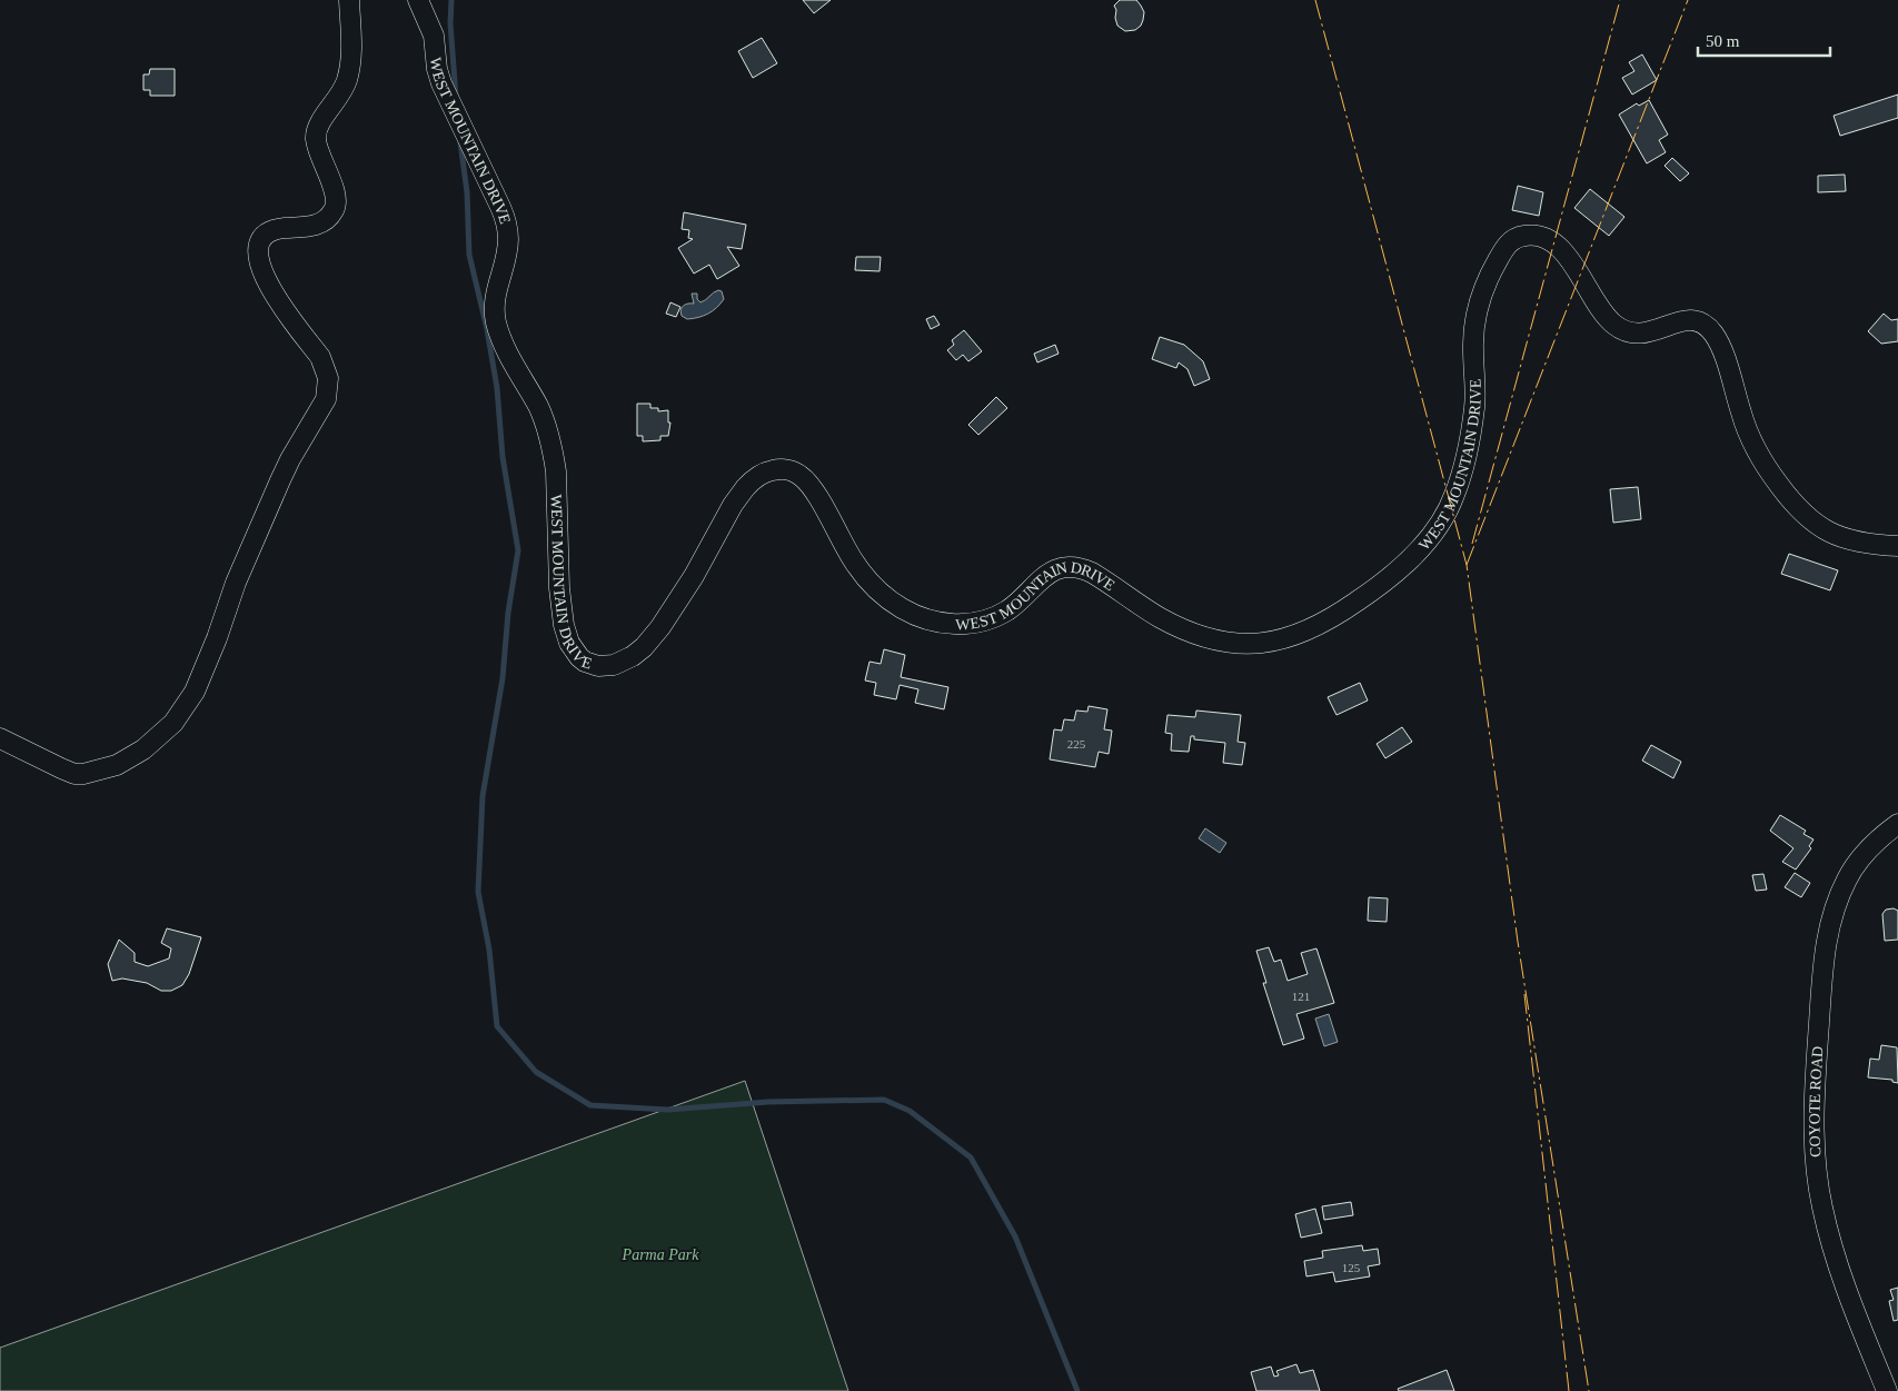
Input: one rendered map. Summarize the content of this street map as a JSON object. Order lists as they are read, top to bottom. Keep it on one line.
{"streets":{"street":["WEST MOUNTAIN DRIVE","COYOTE ROAD"]},"parks":["Parma Park"],"house_numbers":["225","121","125"],"scale_bar":"50 m"}
